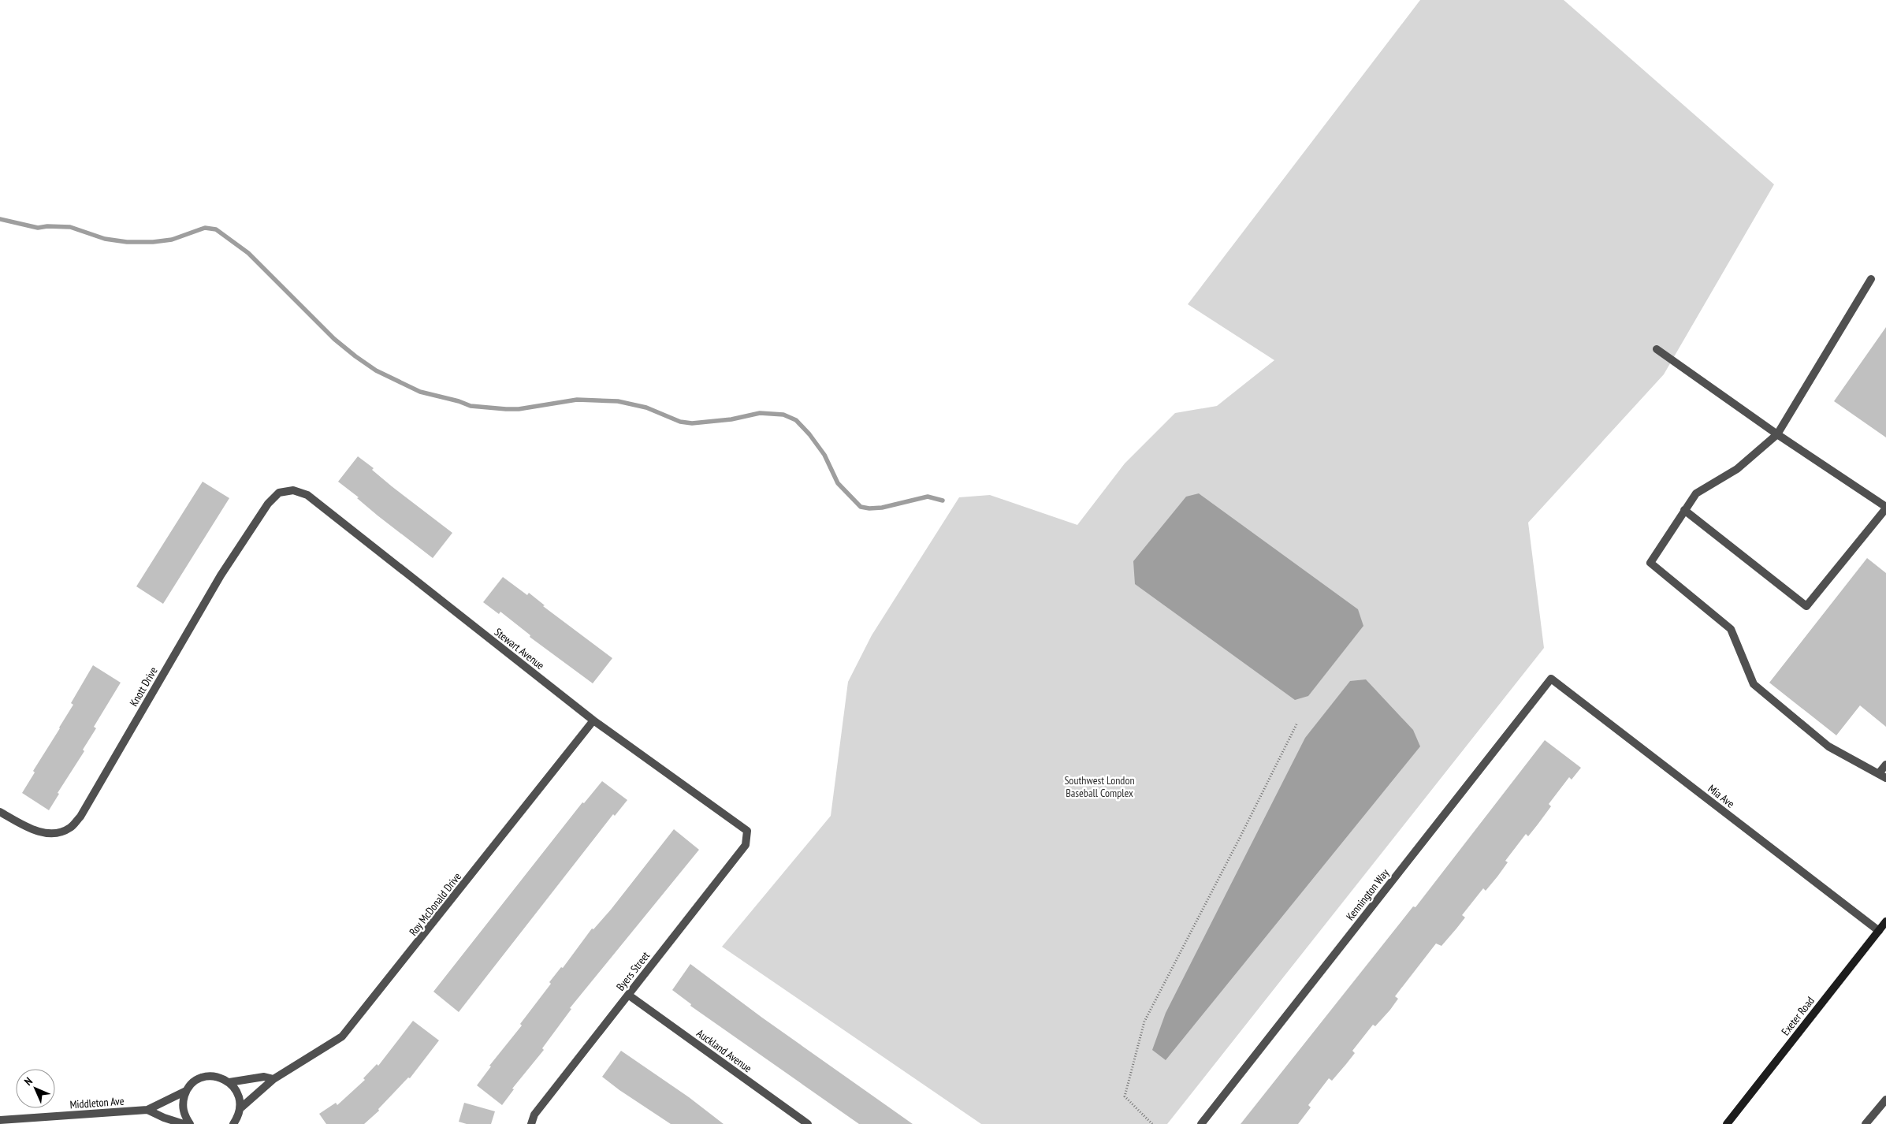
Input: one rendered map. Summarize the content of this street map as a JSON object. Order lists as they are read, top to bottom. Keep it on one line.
{"streets":{"main road":["Exeter Road"],"street":["Stewart Avenue","Knott Drive","Mia Ave","Kennington Way","Roy McDonald Drive","Byers Street","Auckland Avenue","Middleton Ave"]},"crossings":[["Stewart Avenue","Knott Drive"],["Stewart Avenue","Roy McDonald Drive"],["Stewart Avenue","Byers Street"],["Mia Ave","Kennington Way"],["Mia Ave","Exeter Road"],["Byers Street","Auckland Avenue"]],"parks":["Southwest London Baseball Complex"],"north":"top left"}
